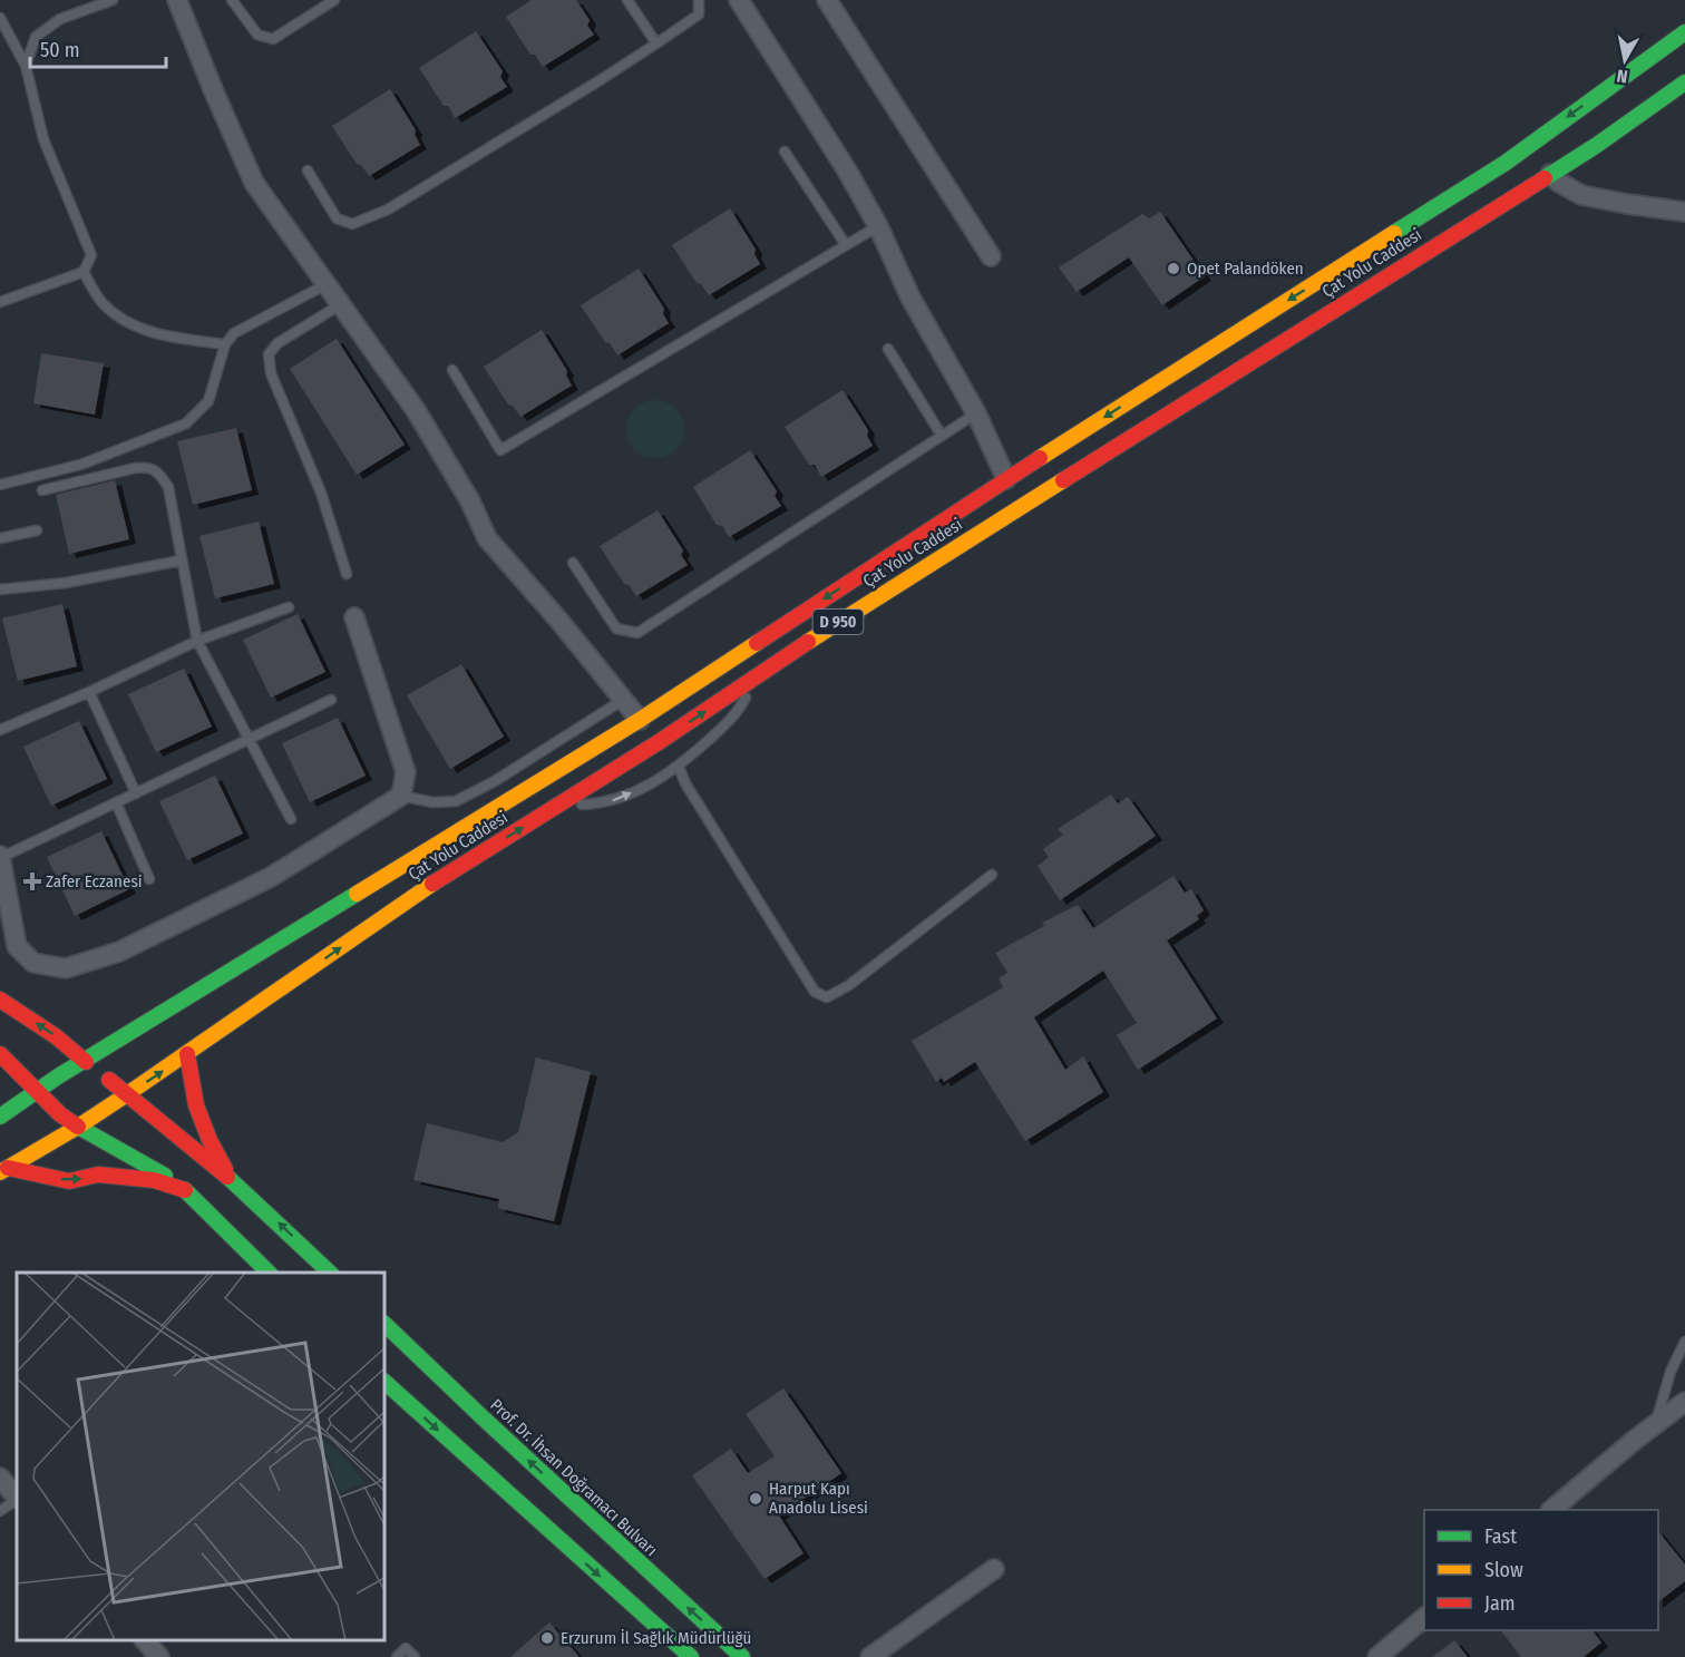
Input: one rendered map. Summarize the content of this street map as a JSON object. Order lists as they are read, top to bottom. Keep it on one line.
{"streets":{"main road":["Çat Yolu Caddesi","D 950","Prof. Dr. İhsan Doğramacı Bulvarı"]},"places":{"other":["Opet Palandöken","Harput Kapı Anadolu Lisesi","Erzurum İl Sağlık Müdürlüğü"],"health":["Zafer Eczanesi"]},"legend":["Fast","Slow","Jam"],"scale_bar":"50 m","north":"bottom"}
